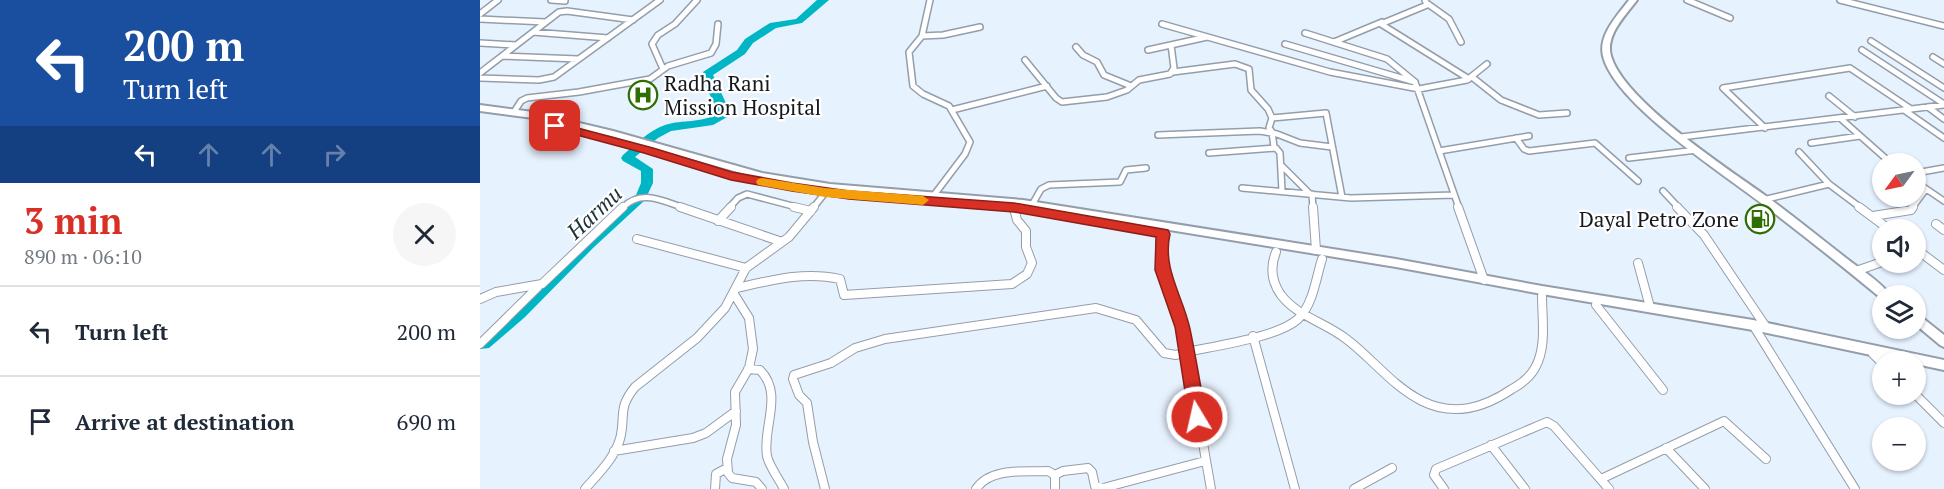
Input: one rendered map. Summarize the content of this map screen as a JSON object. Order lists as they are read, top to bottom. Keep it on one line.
{"water":["Harmu"],"places":{"hospital":["Radha Rani Mission Hospital"],"fuel station":["Dayal Petro Zone"]},"north":"bottom left","page":{"turn":["200 m","Turn left"],"map_buttons":["+","−"],"heading":["3 min","890 m · 06:10"],"list":[{"name":"Turn left","value":"200 m"},{"name":"Arrive at destination","value":"690 m"}]}}
